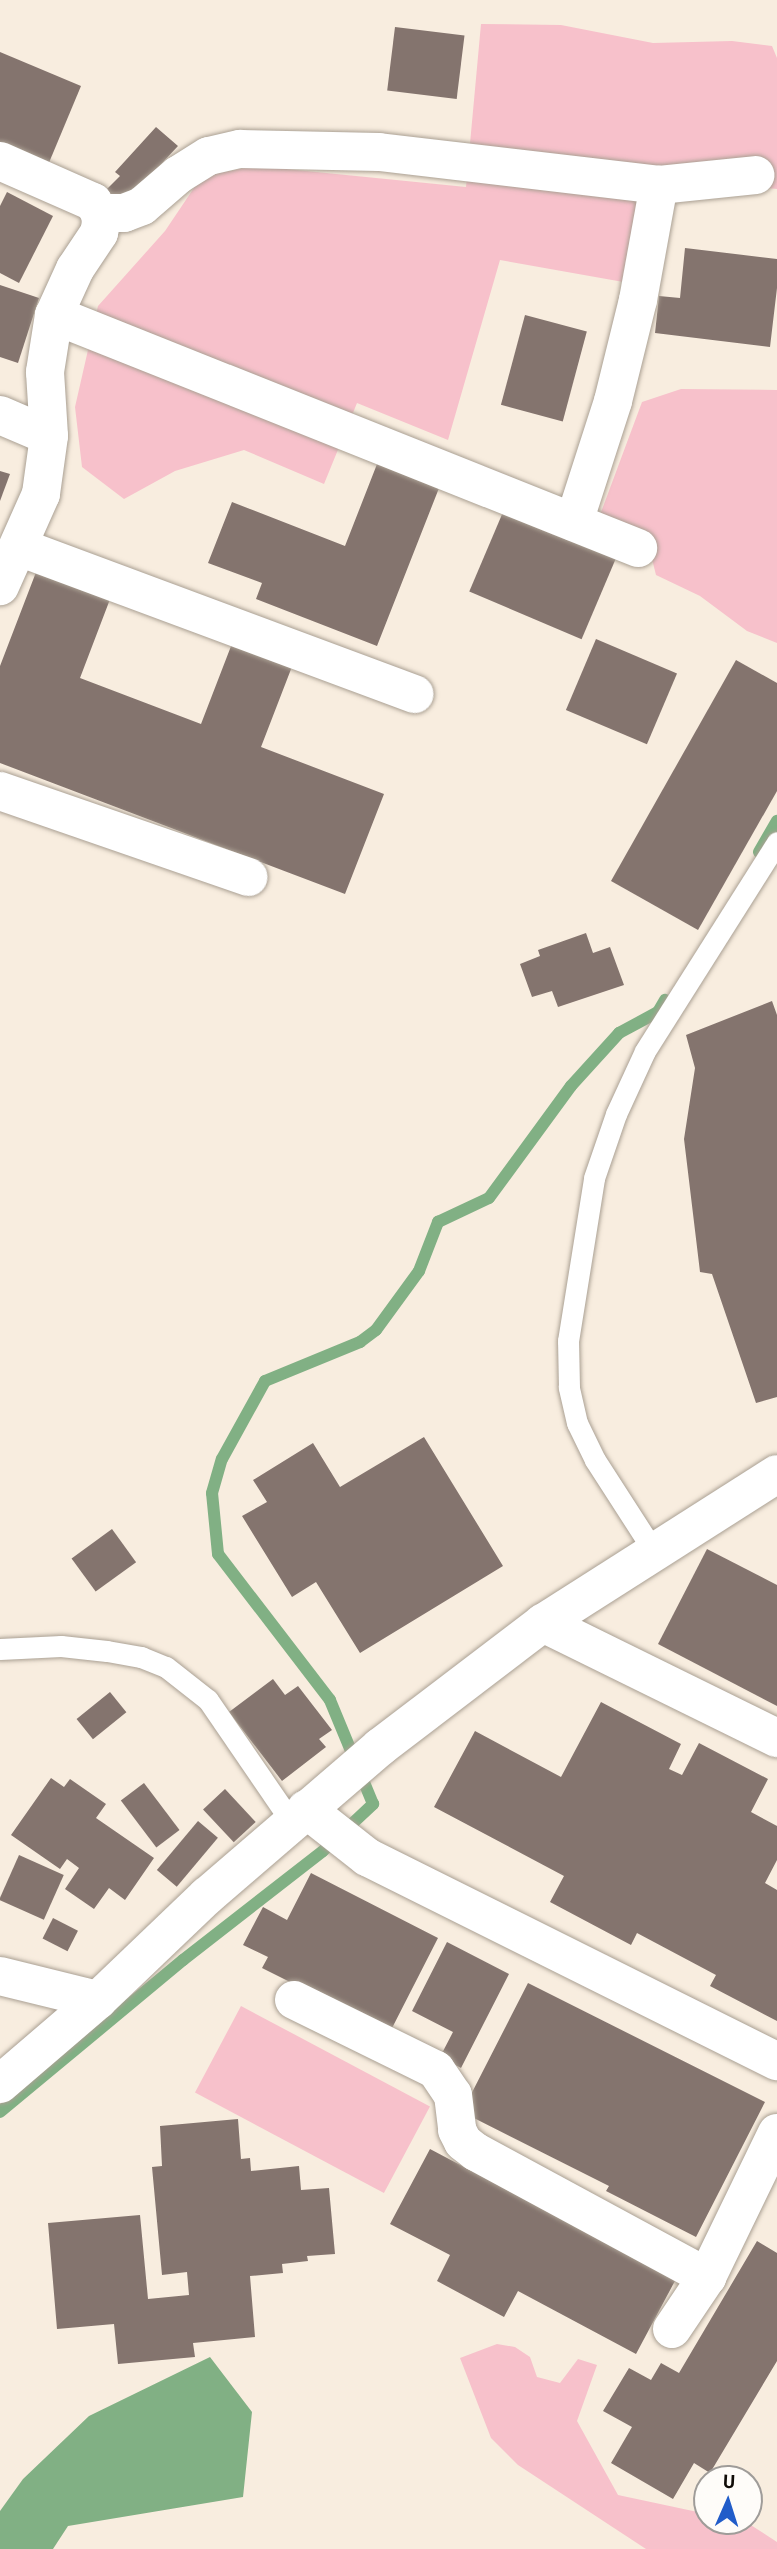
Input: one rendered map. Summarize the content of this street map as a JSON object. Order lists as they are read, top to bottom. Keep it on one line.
{"north":"top"}
